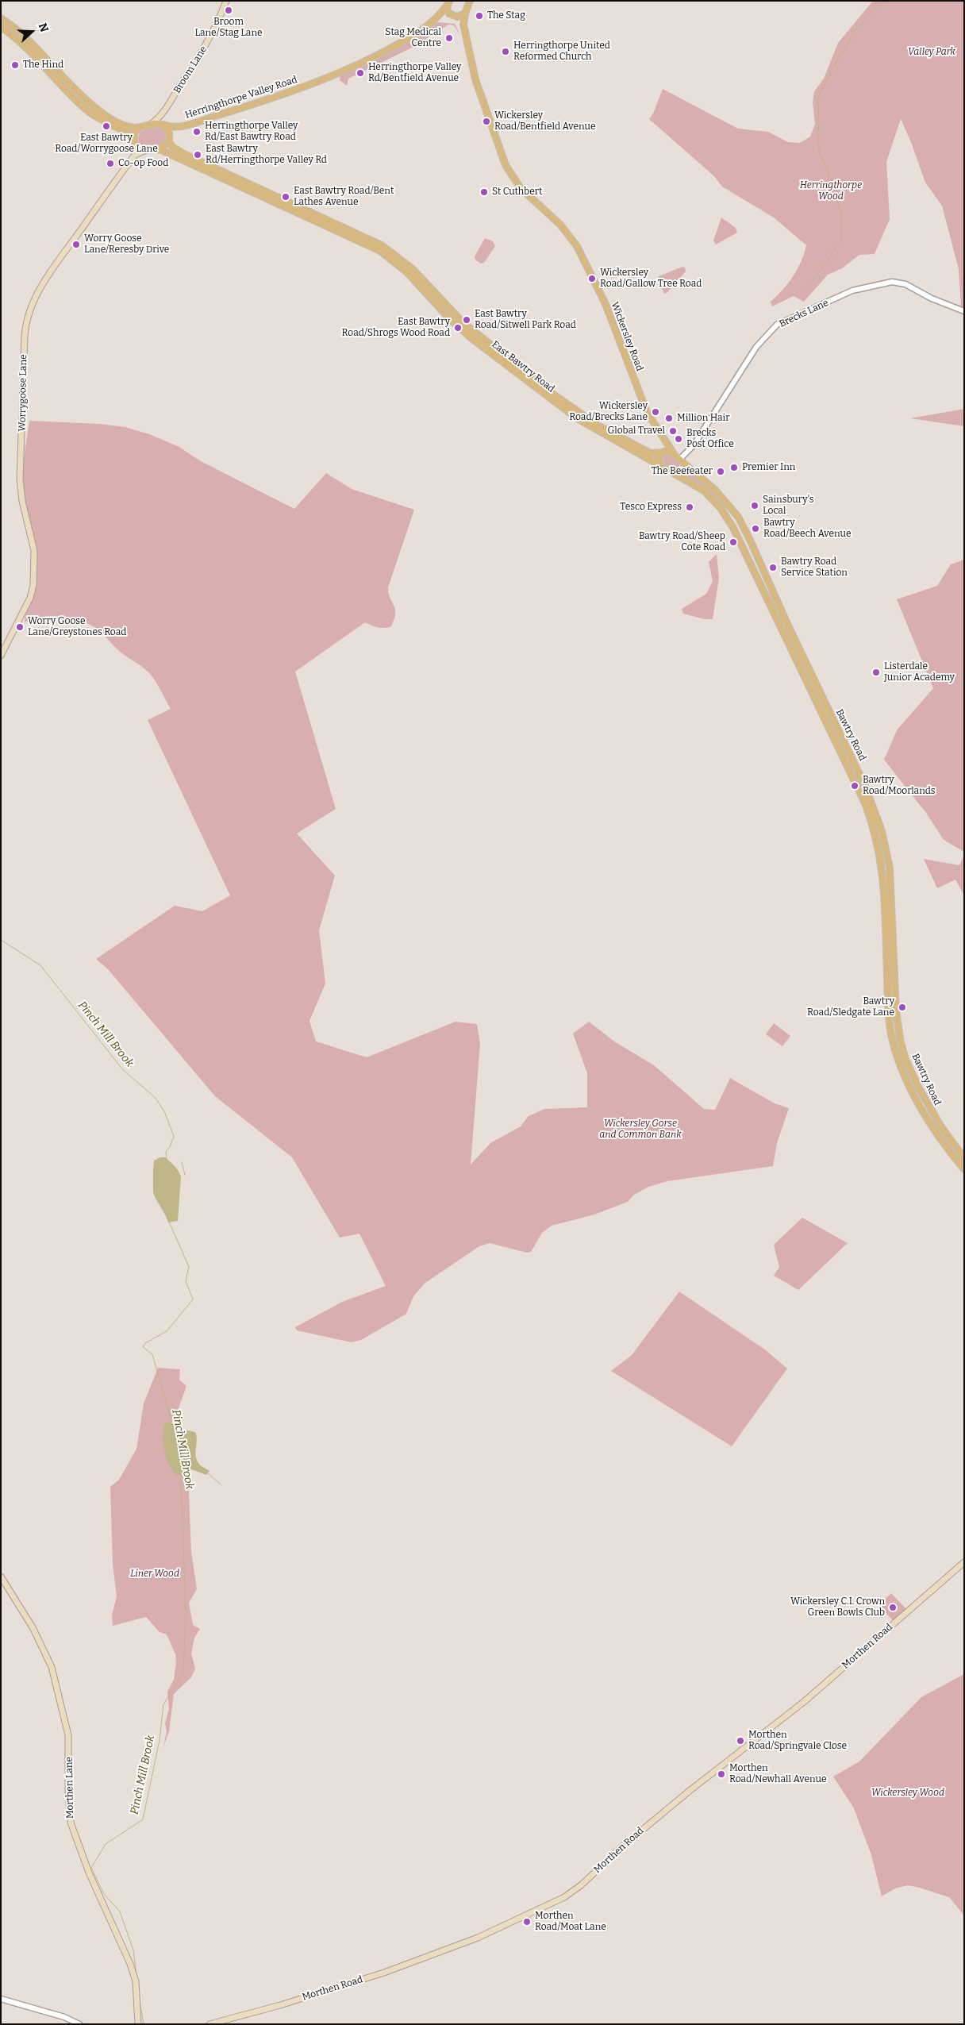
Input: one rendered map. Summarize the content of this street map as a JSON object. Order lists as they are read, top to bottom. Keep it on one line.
{"streets":{"main road":["Broom Lane","Herringthorpe Valley Road","Wickersley Road","East Bawtry Road","Worrygoose Lane","Bawtry Road","Morthen Road","Morthen Lane"],"street":["Brecks Lane"]},"crossings":[["Broom Lane","Herringthorpe Valley Road"],["Broom Lane","East Bawtry Road"],["Herringthorpe Valley Road","Wickersley Road"],["Herringthorpe Valley Road","East Bawtry Road"],["Brecks Lane","Bawtry Road"],["Wickersley Road","East Bawtry Road"],["Wickersley Road","Bawtry Road"],["East Bawtry Road","Bawtry Road"]],"water":["Pinch Mill Brook"],"parks":["Valley Park","Herringthorpe Wood","Wickersley Gorse and Common Bank","Liner Wood","Wickersley Wood"],"places":["Broom Lane/Stag Lane","The Stag","Stag Medical Centre","Herringthorpe United Reformed Church","The Hind","Herringthorpe Valley Rd/Bentfield Avenue","Wickersley Road/Bentfield Avenue","East Bawtry Road/Worrygoose Lane","Herringthorpe Valley Rd/East Bawtry Road","East Bawtry Rd/Herringthorpe Valley Rd","Co-op Food","St Cuthbert","East Bawtry Road/Bent Lathes Avenue","Worry Goose Lane/Reresby Drive","Wickersley Road/Gallow Tree Road","East Bawtry Road/Sitwell Park Road","East Bawtry Road/Shrogs Wood Road","Wickersley Road/Brecks Lane","Million Hair","Global Travel","Brecks Post Office","Premier Inn","The Beefeater","Sainsbury's Local","Tesco Express","Bawtry Road/Beech Avenue","Bawtry Road/Sheep Cote Road","Bawtry Road Service Station","Worry Goose Lane/Greystones Road","Listerdale Junior Academy","Bawtry Road/Moorlands","Bawtry Road/Sledgate Lane","Wickersley C.I. Crown Green Bowls Club","Morthen Road/Springvale Close","Morthen Road/Newhall Avenue","Morthen Road/Moat Lane"],"north":"right"}
